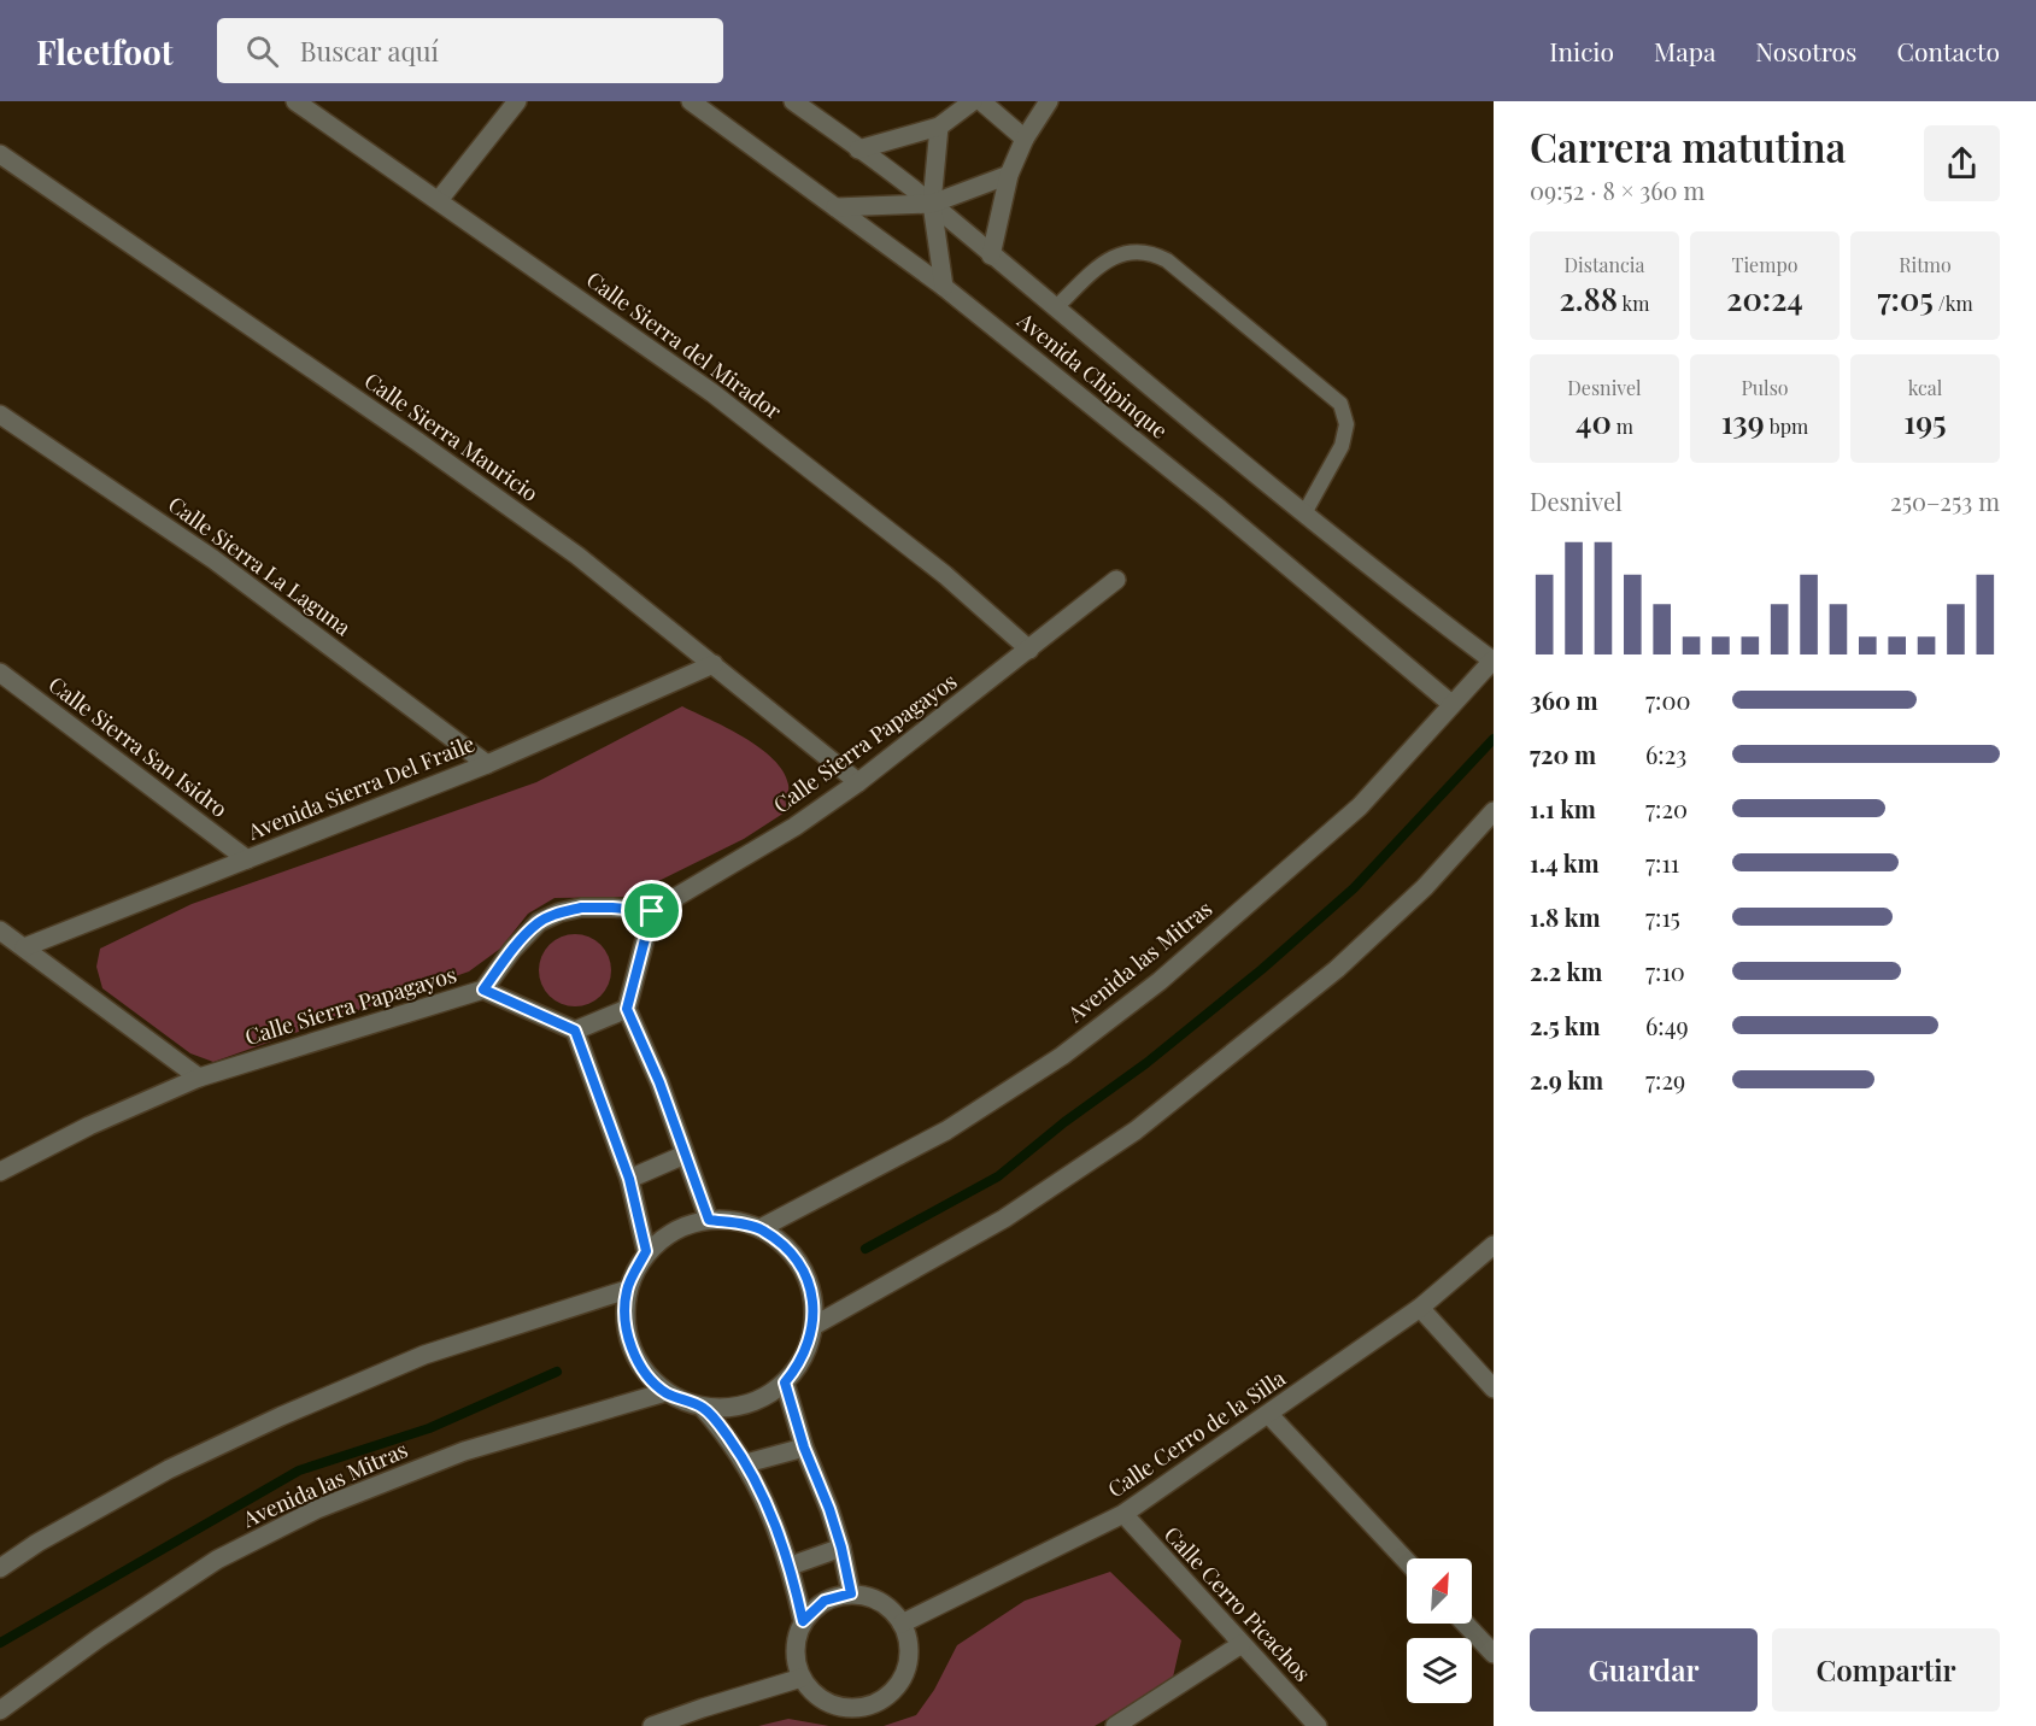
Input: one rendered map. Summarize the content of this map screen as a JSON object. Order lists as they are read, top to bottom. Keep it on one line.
{"streets":{"street":["Calle Sierra del Mirador","Avenida Chipinque","Calle Sierra Mauricio","Calle Sierra La Laguna","Calle Sierra Papagayos","Calle Sierra San Isidro","Avenida Sierra Del Fraile","Avenida las Mitras","Calle Cerro de la Silla","Calle Cerro Picachos"]},"crossings":[["Calle Sierra del Mirador","Calle Sierra Papagayos"],["Avenida Chipinque","Avenida las Mitras"],["Calle Sierra Mauricio","Calle Sierra Papagayos"],["Calle Sierra Mauricio","Avenida Sierra Del Fraile"],["Calle Sierra La Laguna","Avenida Sierra Del Fraile"],["Calle Sierra San Isidro","Avenida Sierra Del Fraile"],["Calle Cerro de la Silla","Calle Cerro Picachos"]],"north":"top right","page":{"header":"Fleetfoot","search":"Buscar aquí","nav":["Inicio","Mapa","Nosotros","Contacto"],"heading":["Carrera matutina","09:52 · 8 × 360 m"],"stats":[["Distancia","2.88 km"],["Tiempo","20:24"],["Ritmo","7:05 /km"],["Desnivel","40 m"],["Pulso","139 bpm"],["kcal","195"]],"chart":["Desnivel","250–253 m"],"list":[{"name":"360 m","note":"7:00"},{"name":"720 m","note":"6:23"},{"name":"1.1 km","note":"7:20"},{"name":"1.4 km","note":"7:11"},{"name":"1.8 km","note":"7:15"},{"name":"2.2 km","note":"7:10"},{"name":"2.5 km","note":"6:49"},{"name":"2.9 km","note":"7:29"}],"buttons":["Guardar","Compartir"]}}
